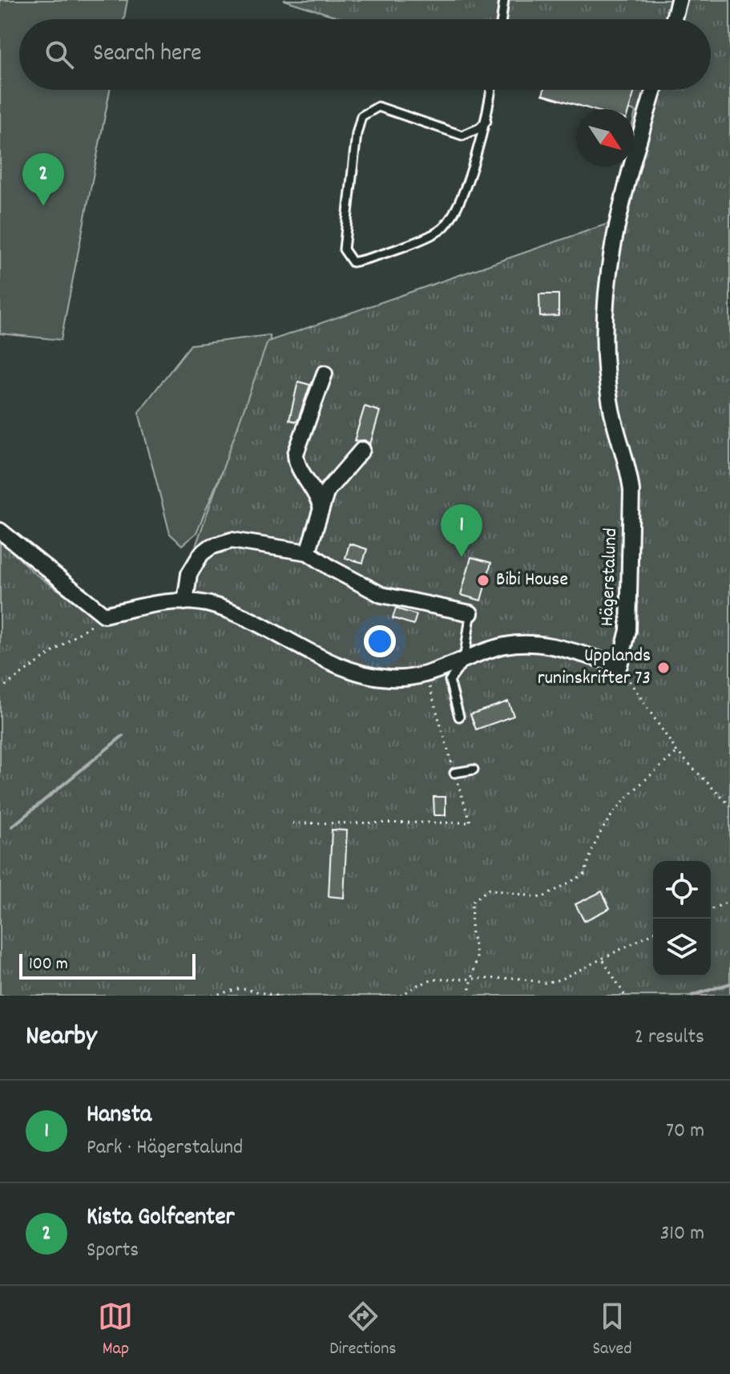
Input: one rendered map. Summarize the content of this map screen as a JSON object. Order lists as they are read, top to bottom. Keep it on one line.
{"streets":{"street":["Hägerstalund"]},"places":["Bibi House","Upplands runinskrifter 73"],"scale_bar":"100 m","north":"bottom right","page":{"search":"Search here","pins":["2","1"],"scale":"100 m","heading":["Nearby","2 results"],"list":[{"mark":"1","name":"Hansta","note":"Park · Hägerstalund","value":"70 m"},{"mark":"2","name":"Kista Golfcenter","note":"Sports","value":"310 m"}],"nav":["Map","Directions","Saved"]}}
